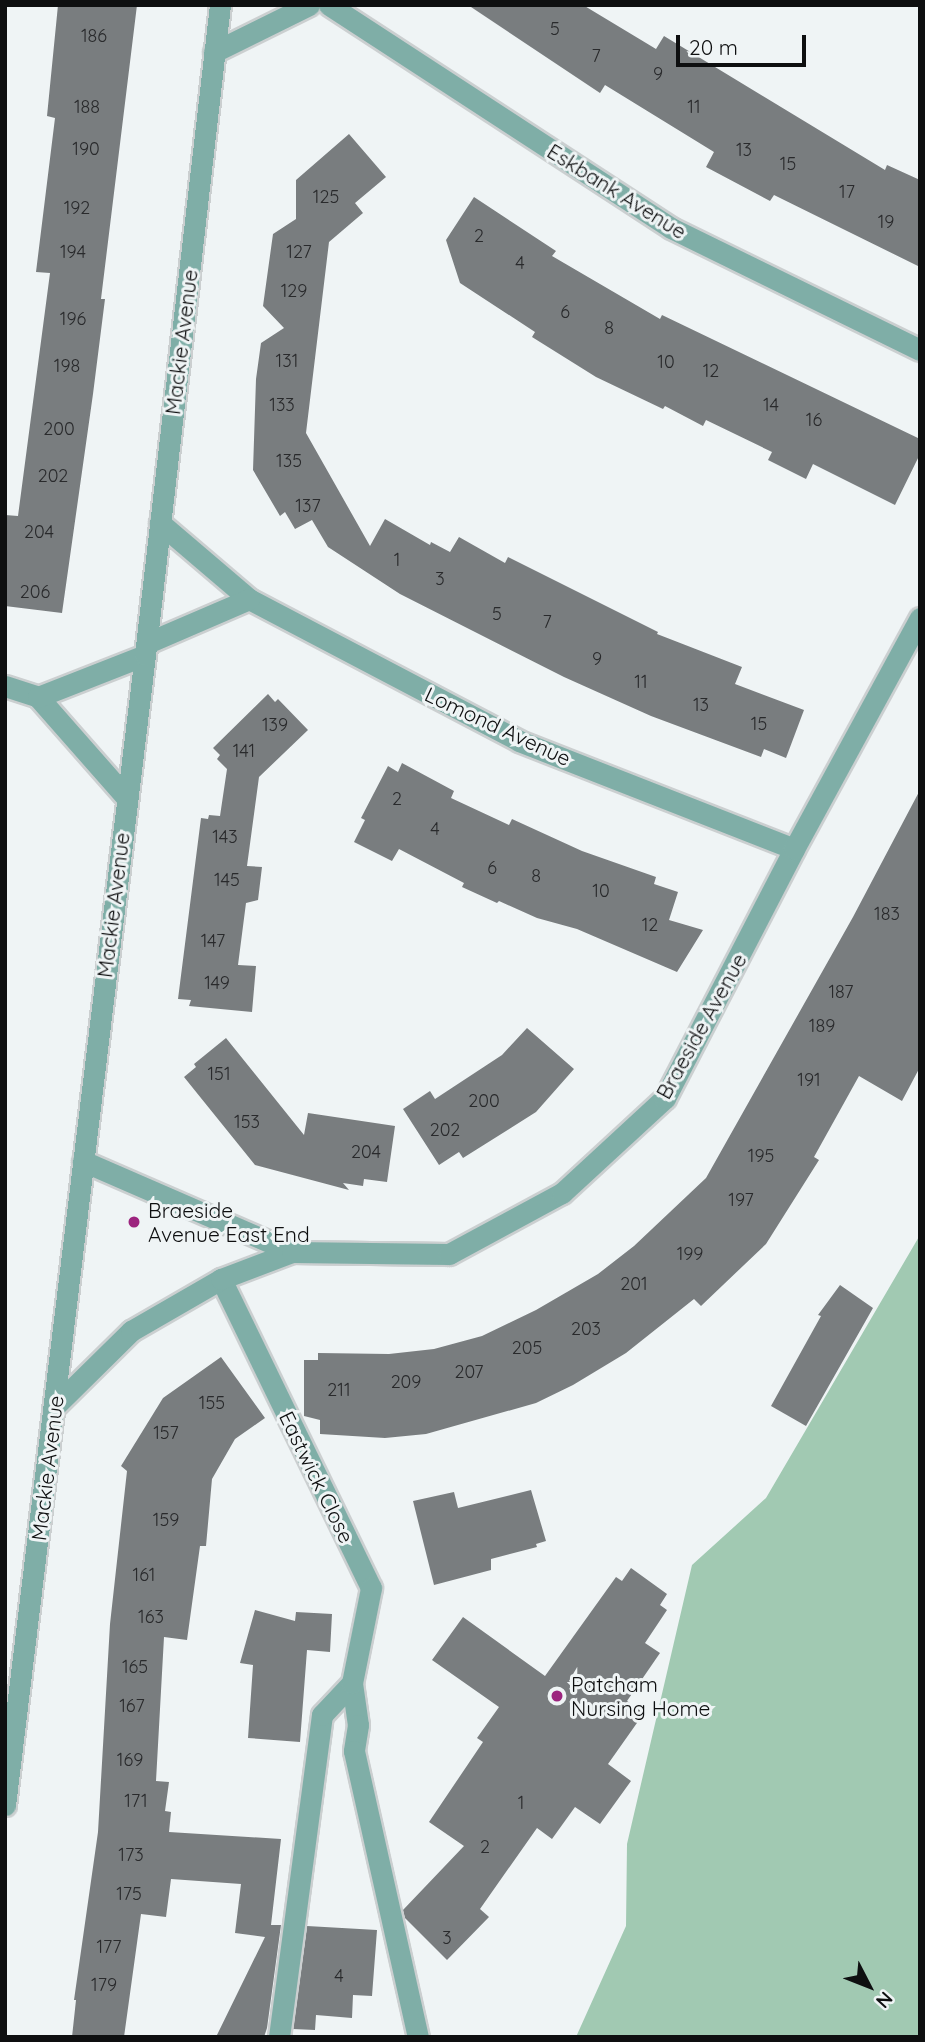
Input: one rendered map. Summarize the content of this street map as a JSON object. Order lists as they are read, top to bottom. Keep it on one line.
{"streets":{"street":["Eskbank Avenue","Mackie Avenue","Lomond Avenue","Braeside Avenue","Eastwick Close"]},"crossings":[["Mackie Avenue","Lomond Avenue"],["Mackie Avenue","Braeside Avenue"],["Lomond Avenue","Braeside Avenue"],["Braeside Avenue","Eastwick Close"]],"places":["Braeside Avenue East End","Patcham Nursing Home"],"house_numbers":["5","186","7","9","188","11","190","13","15","17","125","192","19","2","194","127","4","129","6","196","8","131","10","198","12","133","14","16","200","135","202","137","204","1","3","206","5","7","9","11","13","15","139","141","2","4","143","6","8","145","10","183","12","147","149","187","189","151","191","200","153","202","204","195","197","199","201","203","205","207","209","211","155","157","159","161","163","165","167","169","171","1","2","173","175","3","177","4","179"],"scale_bar":"20 m","north":"bottom right"}
